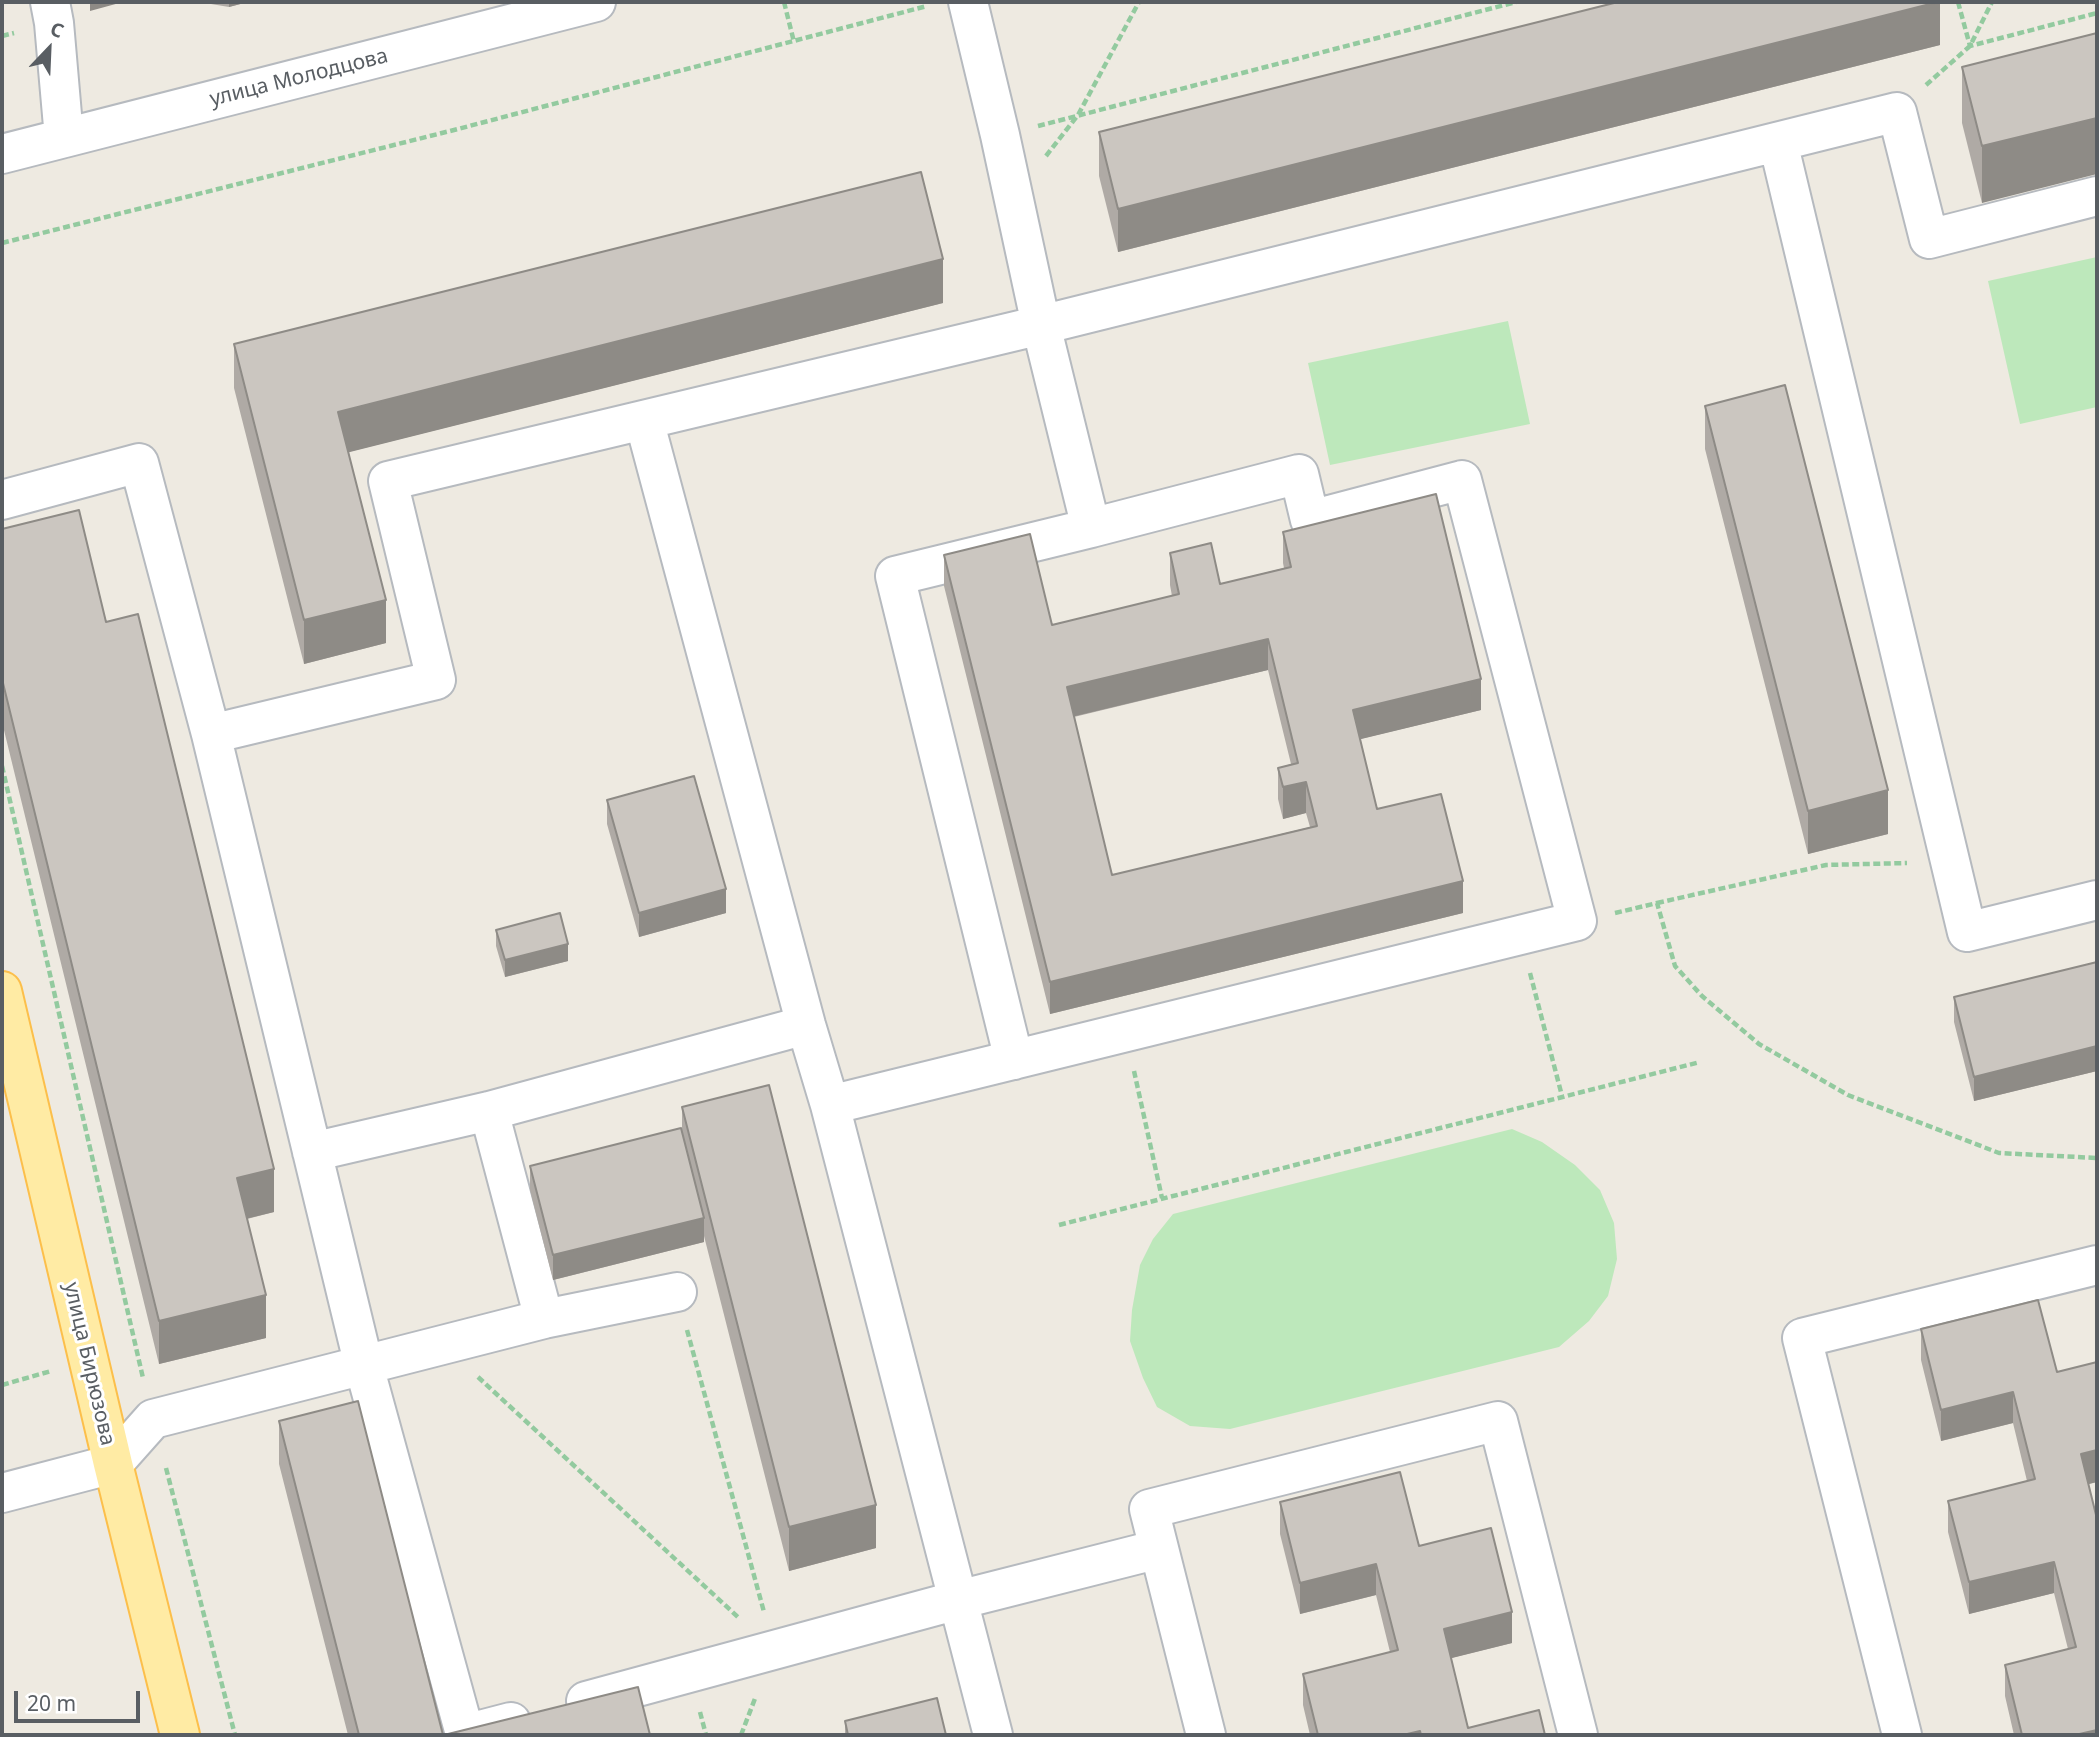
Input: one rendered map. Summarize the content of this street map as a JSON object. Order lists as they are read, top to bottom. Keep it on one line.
{"streets":{"main road":["улица Бирюзова"],"street":["улица Молодцова"]},"scale_bar":"20 m","north":"top right"}
